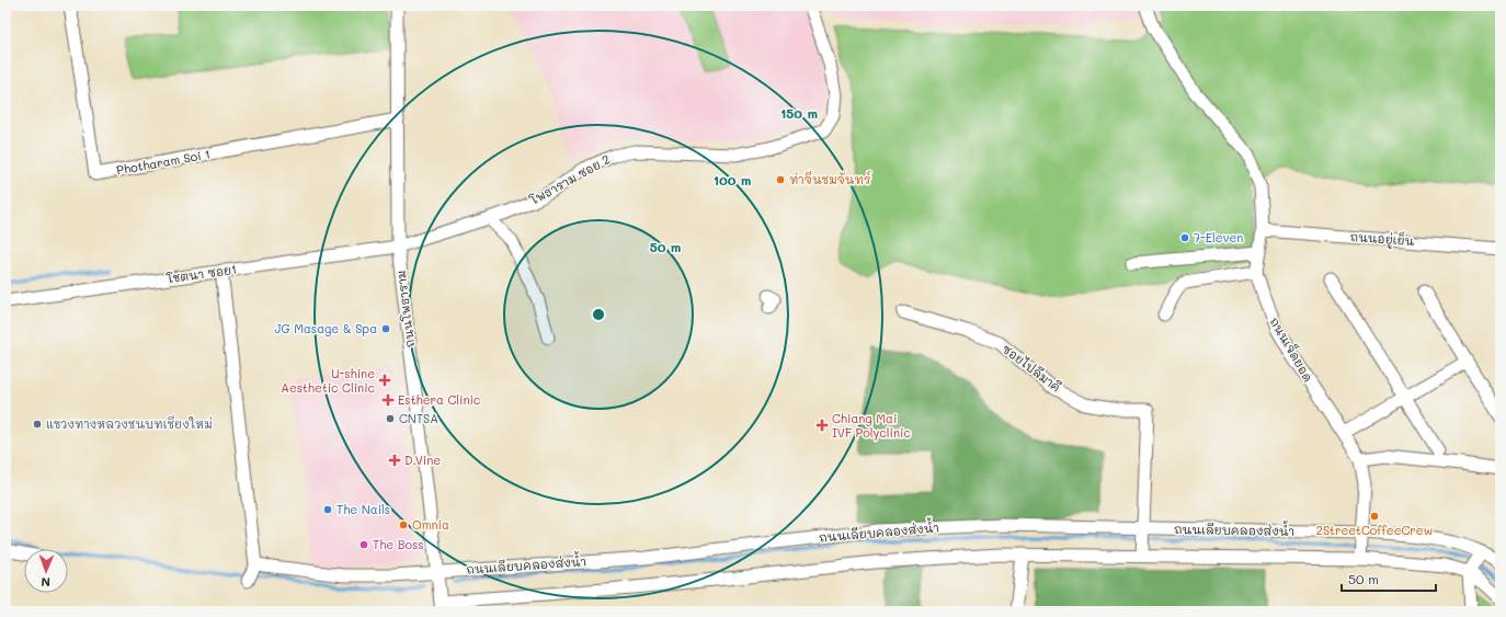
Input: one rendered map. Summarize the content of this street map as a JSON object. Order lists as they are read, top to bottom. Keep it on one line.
{"streets":{"street":["Photharam Soi 1","โพธาราม ซอย 2","ถนนอยู่เย็น","โชตนา ซอย1","ถนนโพธาราม","ถนนเจ็ดยอด","ซอยไปลีมาคี","ถนนเลียบคลองส่งน้ำ"]},"crossings":[["Photharam Soi 1","ถนนโพธาราม"],["โพธาราม ซอย 2","โชตนา ซอย1"],["โพธาราม ซอย 2","ถนนโพธาราม"],["ถนนอยู่เย็น","ถนนเจ็ดยอด"],["โชตนา ซอย1","ถนนโพธาราม"],["ถนนโพธาราม","ถนนเลียบคลองส่งน้ำ"],["ถนนเจ็ดยอด","ถนนเลียบคลองส่งน้ำ"],["ซอยไปลีมาคี","ถนนเลียบคลองส่งน้ำ"]],"places":{"other":["ท่าจีนชมจันทร์","7-Eleven","JG Masage & Spa","CNTSA","แขวงทางหลวงชนบทเชียงใหม่","The Nails","2StreetCoffeeCrew","Omnia","The Boss"],"health":["U-shine Aesthetic Clinic","Esthera Clinic","Chiang Mai IVF Polyclinic","D.Vine"]},"scale_bar":"50 m","north":"bottom","rings":["150 m","100 m","50 m"]}
